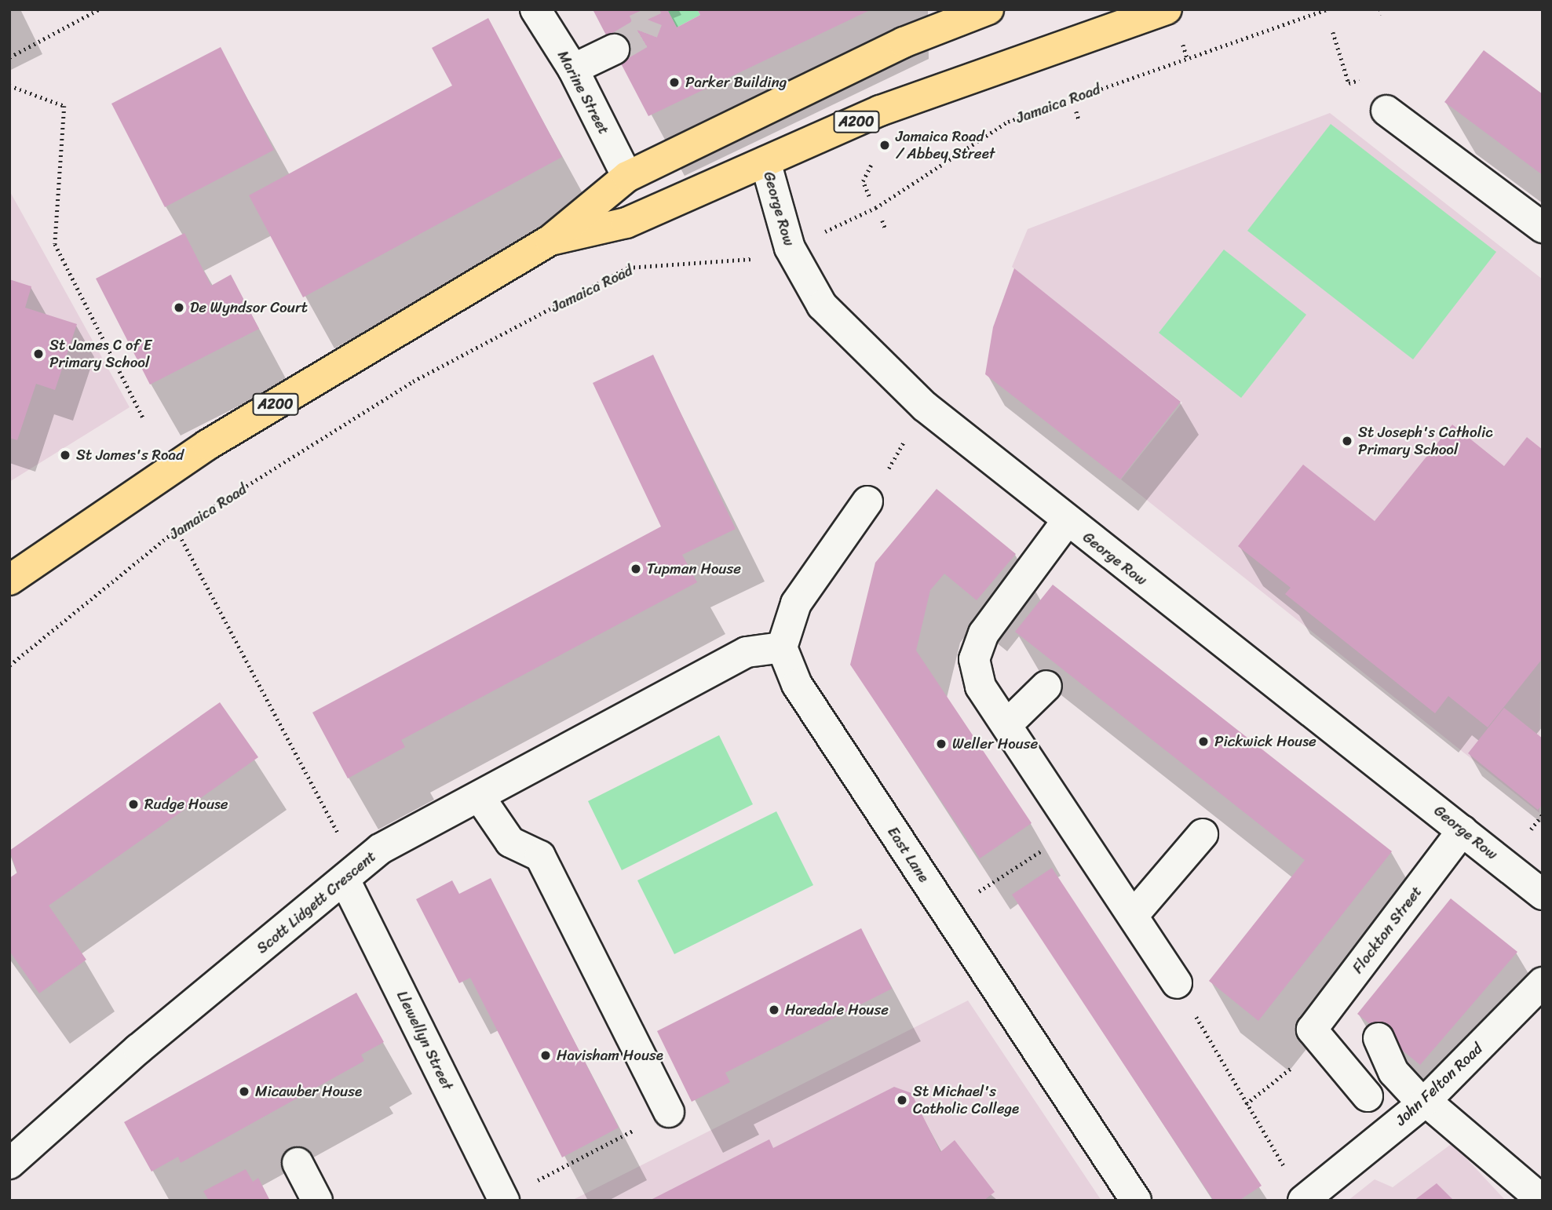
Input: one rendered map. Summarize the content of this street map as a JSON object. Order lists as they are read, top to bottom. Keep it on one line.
{"streets":{"main road":["A200"],"street":["Marine Street","George Row","East Lane","Scott Lidgett Crescent","Flockton Street","Llewellyn Street","John Felton Road"],"path":["Jamaica Road"]},"crossings":[["Marine Street","A200"],["Jamaica Road","George Row"],["A200","George Row"],["George Row","Flockton Street"],["East Lane","Scott Lidgett Crescent"],["Scott Lidgett Crescent","Llewellyn Street"]],"places":["Parker Building","Jamaica Road / Abbey Street","De Wyndsor Court","St James C of E Primary School","St Joseph's Catholic Primary School","St James's Road","Tupman House","Pickwick House","Weller House","Rudge House","Haredale House","Havisham House","Micawber House","St Michael's Catholic College"]}
